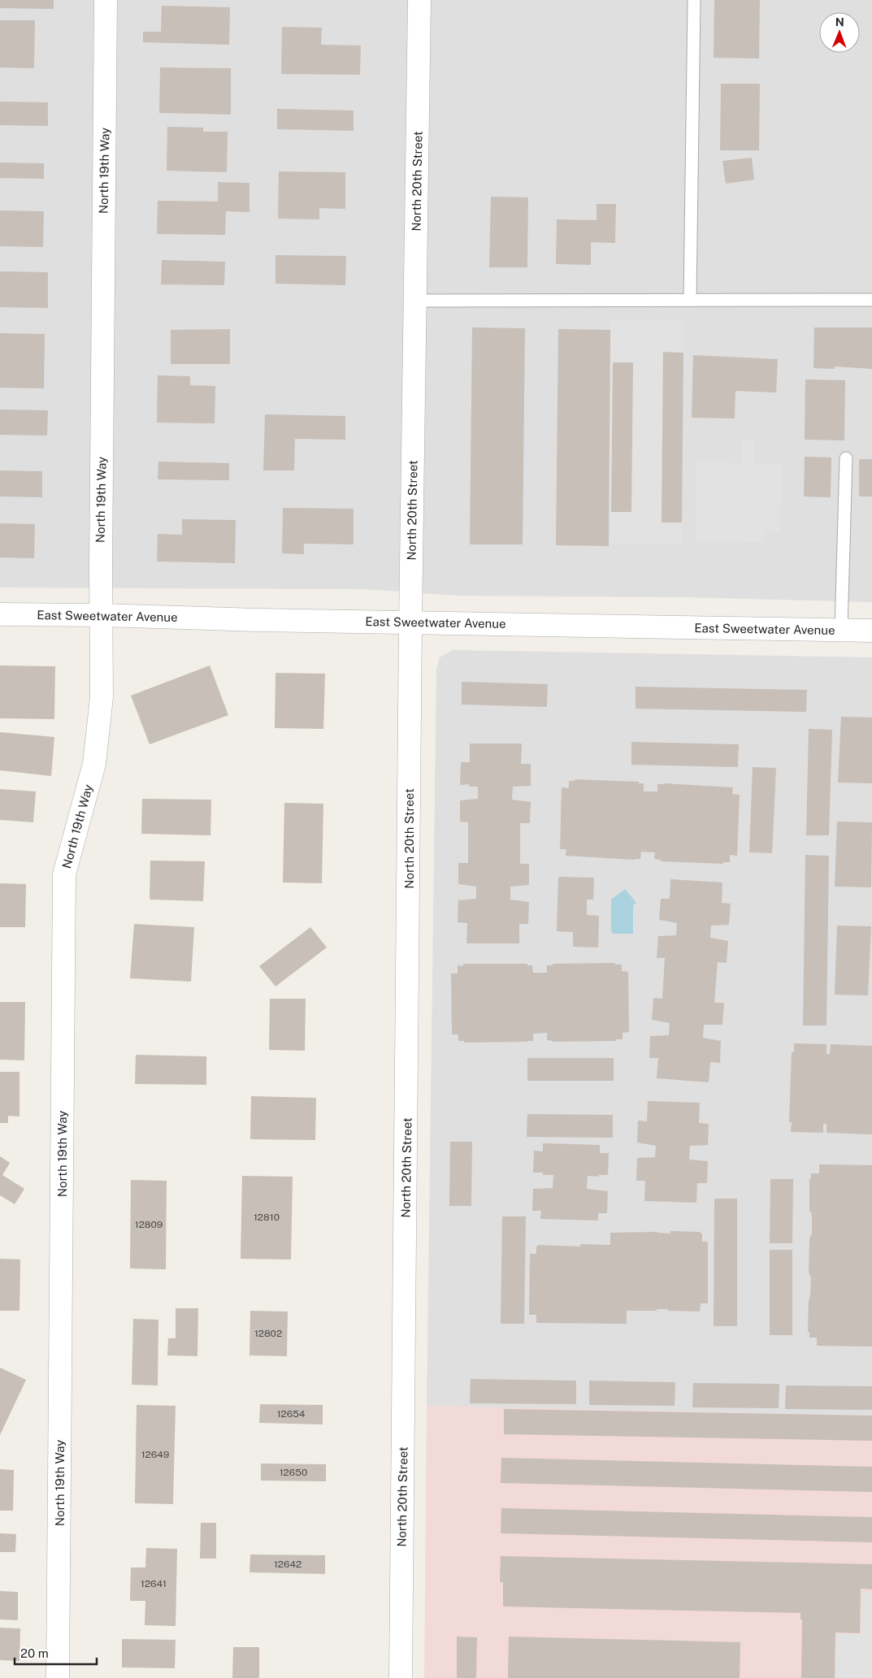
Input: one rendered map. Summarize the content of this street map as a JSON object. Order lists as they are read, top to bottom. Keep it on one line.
{"streets":{"street":["North 19th Way","North 20th Street","East Sweetwater Avenue"]},"crossings":[["North 19th Way","East Sweetwater Avenue"],["North 20th Street","East Sweetwater Avenue"]],"house_numbers":["12810","12809","12802","12654","12649","12650","12642","12641"],"scale_bar":"20 m","north":"top"}
